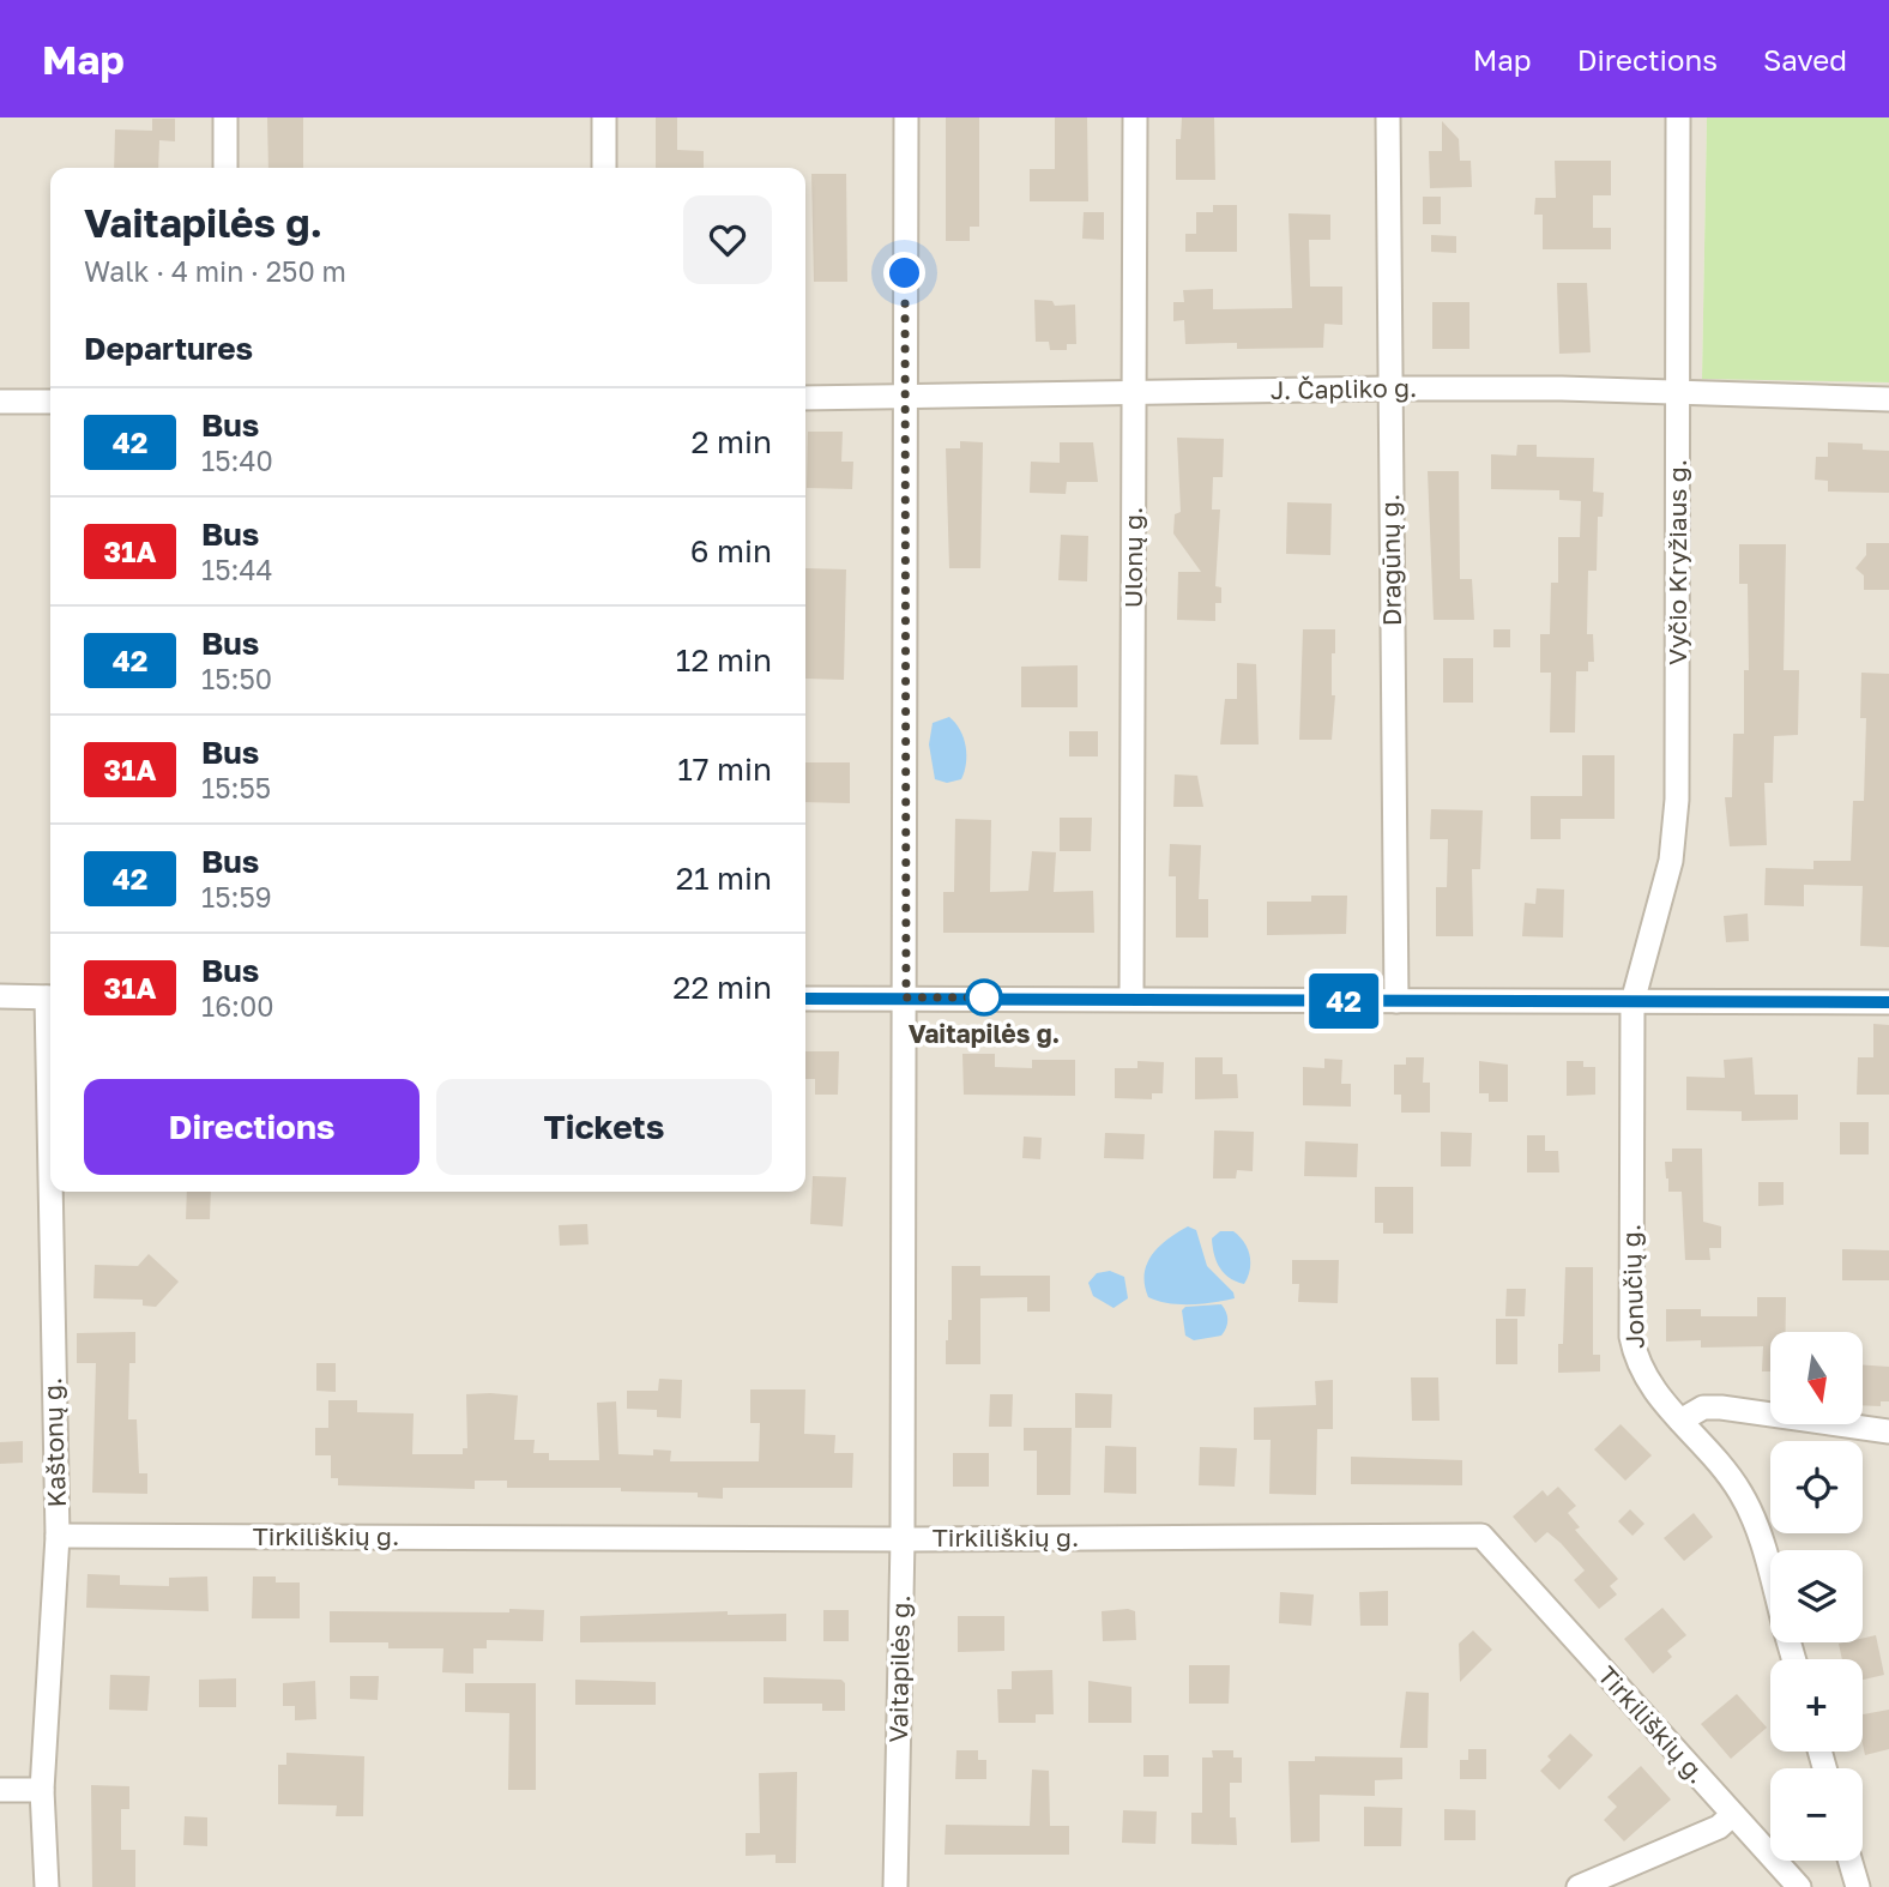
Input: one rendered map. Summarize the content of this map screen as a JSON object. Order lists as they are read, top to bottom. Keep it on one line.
{"streets":{"street":["J. Čapliko g.","Ulonų g.","Dragūnų g.","Vyčio Kryžiaus g.","Jonučių g.","Kaštonų g.","Tirkiliškių g.","Vaitapilės g."]},"crossings":[["J. Čapliko g.","Ulonų g."],["J. Čapliko g.","Dragūnų g."],["J. Čapliko g.","Vyčio Kryžiaus g."],["J. Čapliko g.","Vaitapilės g."],["Vyčio Kryžiaus g.","Jonučių g."],["Kaštonų g.","Tirkiliškių g."],["Tirkiliškių g.","Vaitapilės g."]],"places":["Vaitapilės g."],"lines":["bus line 42"],"north":"bottom","page":{"header":"Map","nav":["Map","Directions","Saved"],"on_map":"42","heading":[["Vaitapilės g.","Walk · 4 min · 250 m"],"Departures"],"list":[{"mark":"42","name":"Bus","note":"15:40","value":"2 min"},{"mark":"31A","name":"Bus","note":"15:44","value":"6 min"},{"mark":"42","name":"Bus","note":"15:50","value":"12 min"},{"mark":"31A","name":"Bus","note":"15:55","value":"17 min"},{"mark":"42","name":"Bus","note":"15:59","value":"21 min"},{"mark":"31A","name":"Bus","note":"16:00","value":"22 min"}],"buttons":["Directions","Tickets"],"map_buttons":["+","−"]}}
